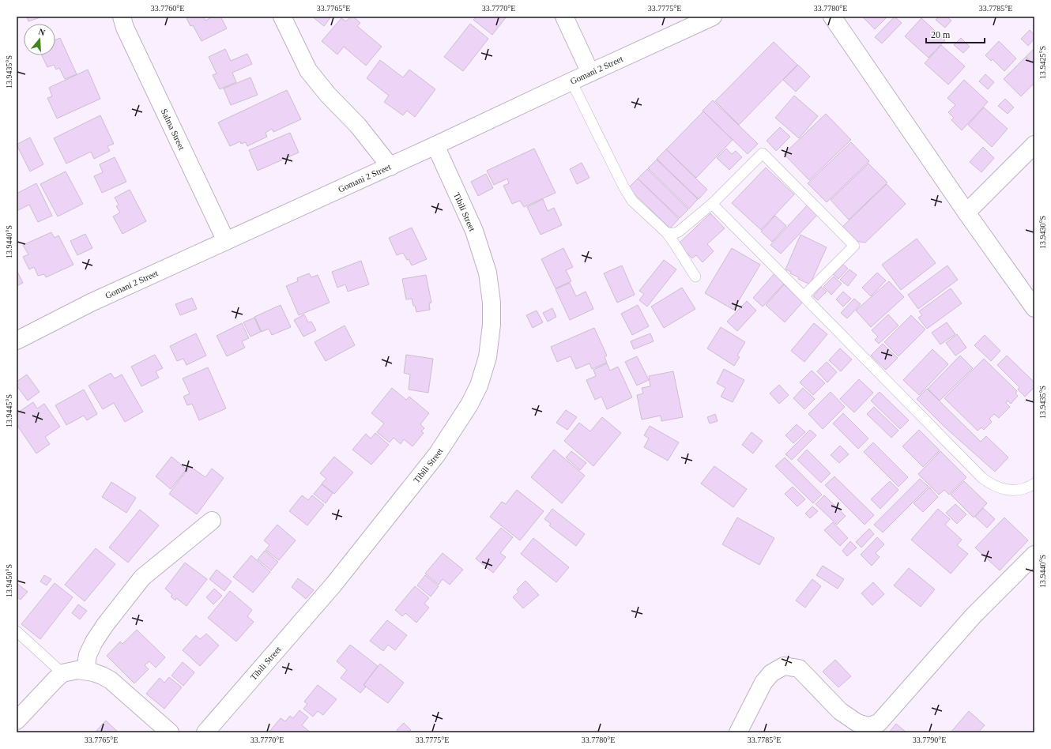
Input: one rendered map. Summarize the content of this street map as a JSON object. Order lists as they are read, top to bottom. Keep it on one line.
{"streets":{"street":["Gomani 2 Street","Salma Street","Tibili Street"]},"crossings":[["Gomani 2 Street","Salma Street"],["Gomani 2 Street","Tibili Street"]],"scale_bar":"20 m","north":"top","coordinates":["33.7760°E","33.7765°E","33.7770°E","33.7775°E","33.7780°E","33.7785°E","13.9425°S","13.9435°S","13.9430°S","13.9440°S","13.9445°S","13.9450°S","33.7790°E"]}
